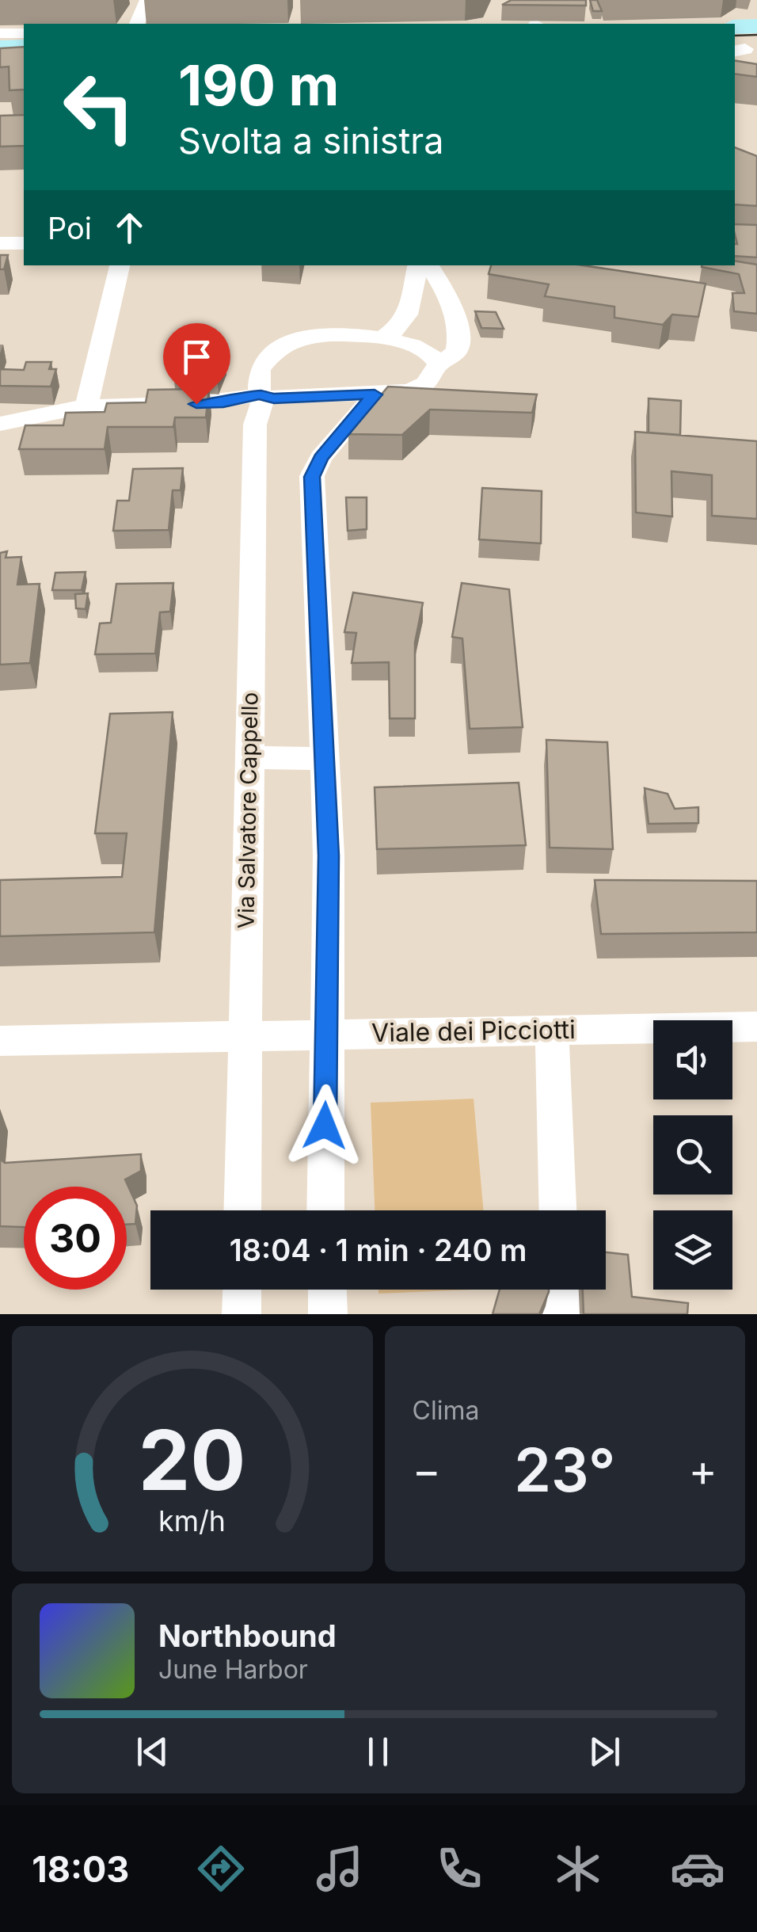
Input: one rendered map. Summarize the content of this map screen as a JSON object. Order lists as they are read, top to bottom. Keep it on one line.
{"streets":{"street":["Via Salvatore Cappello","Viale dei Picciotti"]},"crossings":[["Via Salvatore Cappello","Viale dei Picciotti"]],"page":{"turn":["190 m","Svolta a sinistra"],"then":"Poi","limit":"30","trip":"18:04 · 1 min · 240 m","tile":"Clima","heat":["−","23°","+"],"song":["Northbound","June Harbor"],"tabs":"18:03","gauge":["20","km/h"]}}
